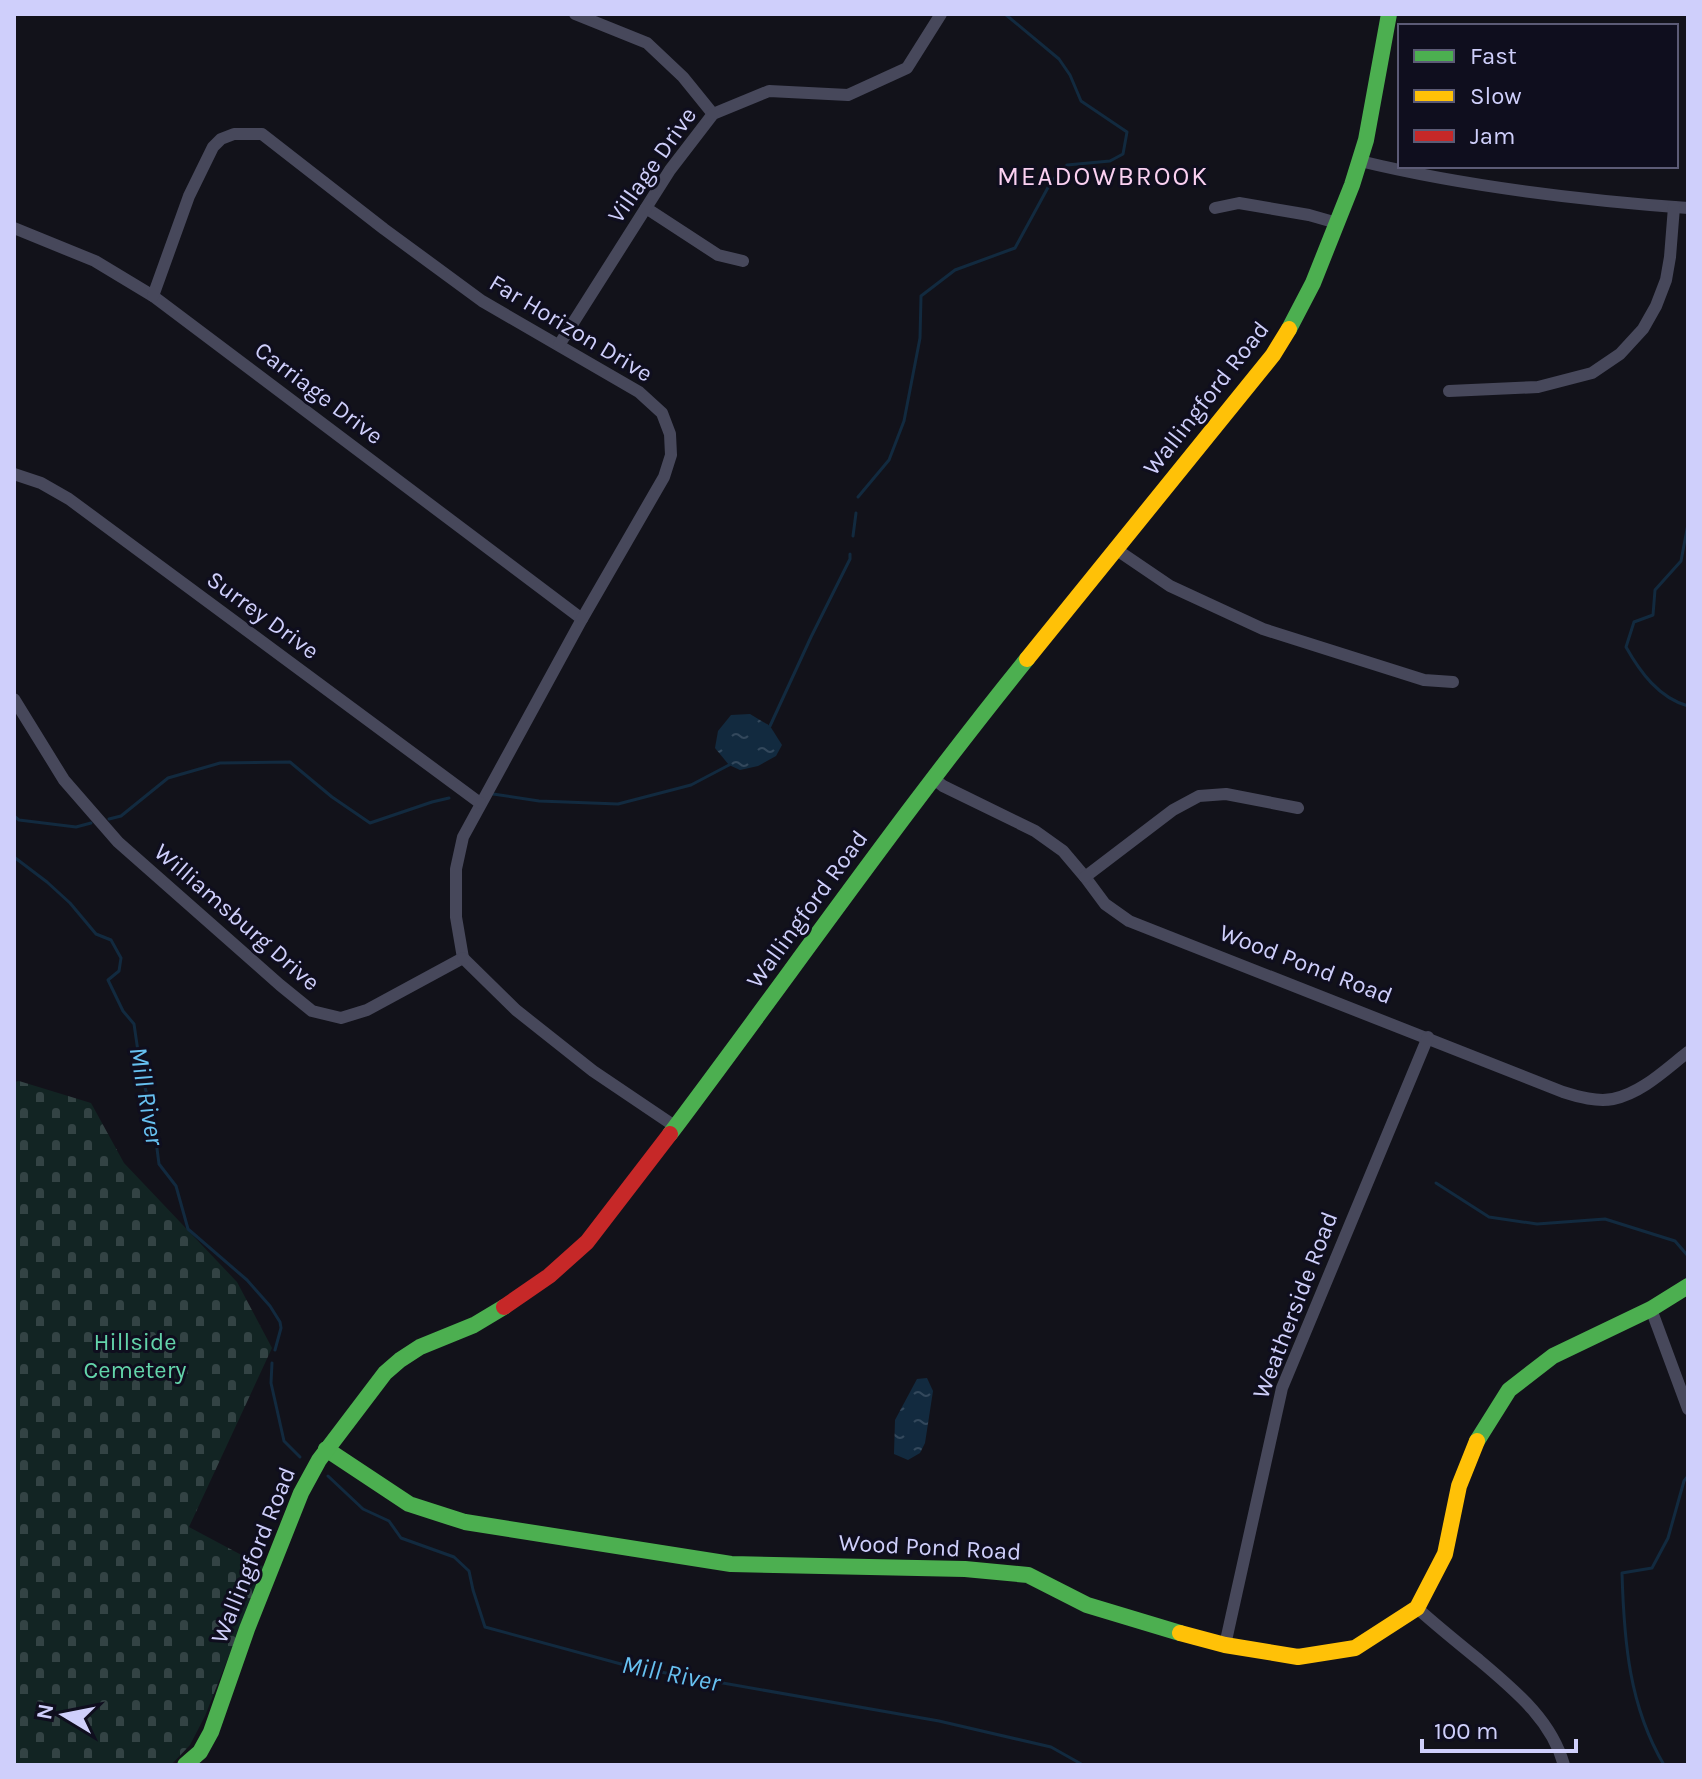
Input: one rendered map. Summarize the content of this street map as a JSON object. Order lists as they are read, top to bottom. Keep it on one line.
{"streets":{"street":["Village Drive","Far Horizon Drive","Carriage Drive","Wallingford Road","Surrey Drive","Williamsburg Drive","Wood Pond Road","Weatherside Road"]},"crossings":[["Village Drive","Far Horizon Drive"],["Far Horizon Drive","Carriage Drive"],["Far Horizon Drive","Surrey Drive"],["Far Horizon Drive","Williamsburg Drive"],["Wallingford Road","Wood Pond Road"],["Wood Pond Road","Weatherside Road"]],"districts":["MEADOWBROOK"],"water":["Mill River"],"parks":["Hillside Cemetery"],"legend":["Fast","Slow","Jam"],"scale_bar":"100 m","north":"left"}
